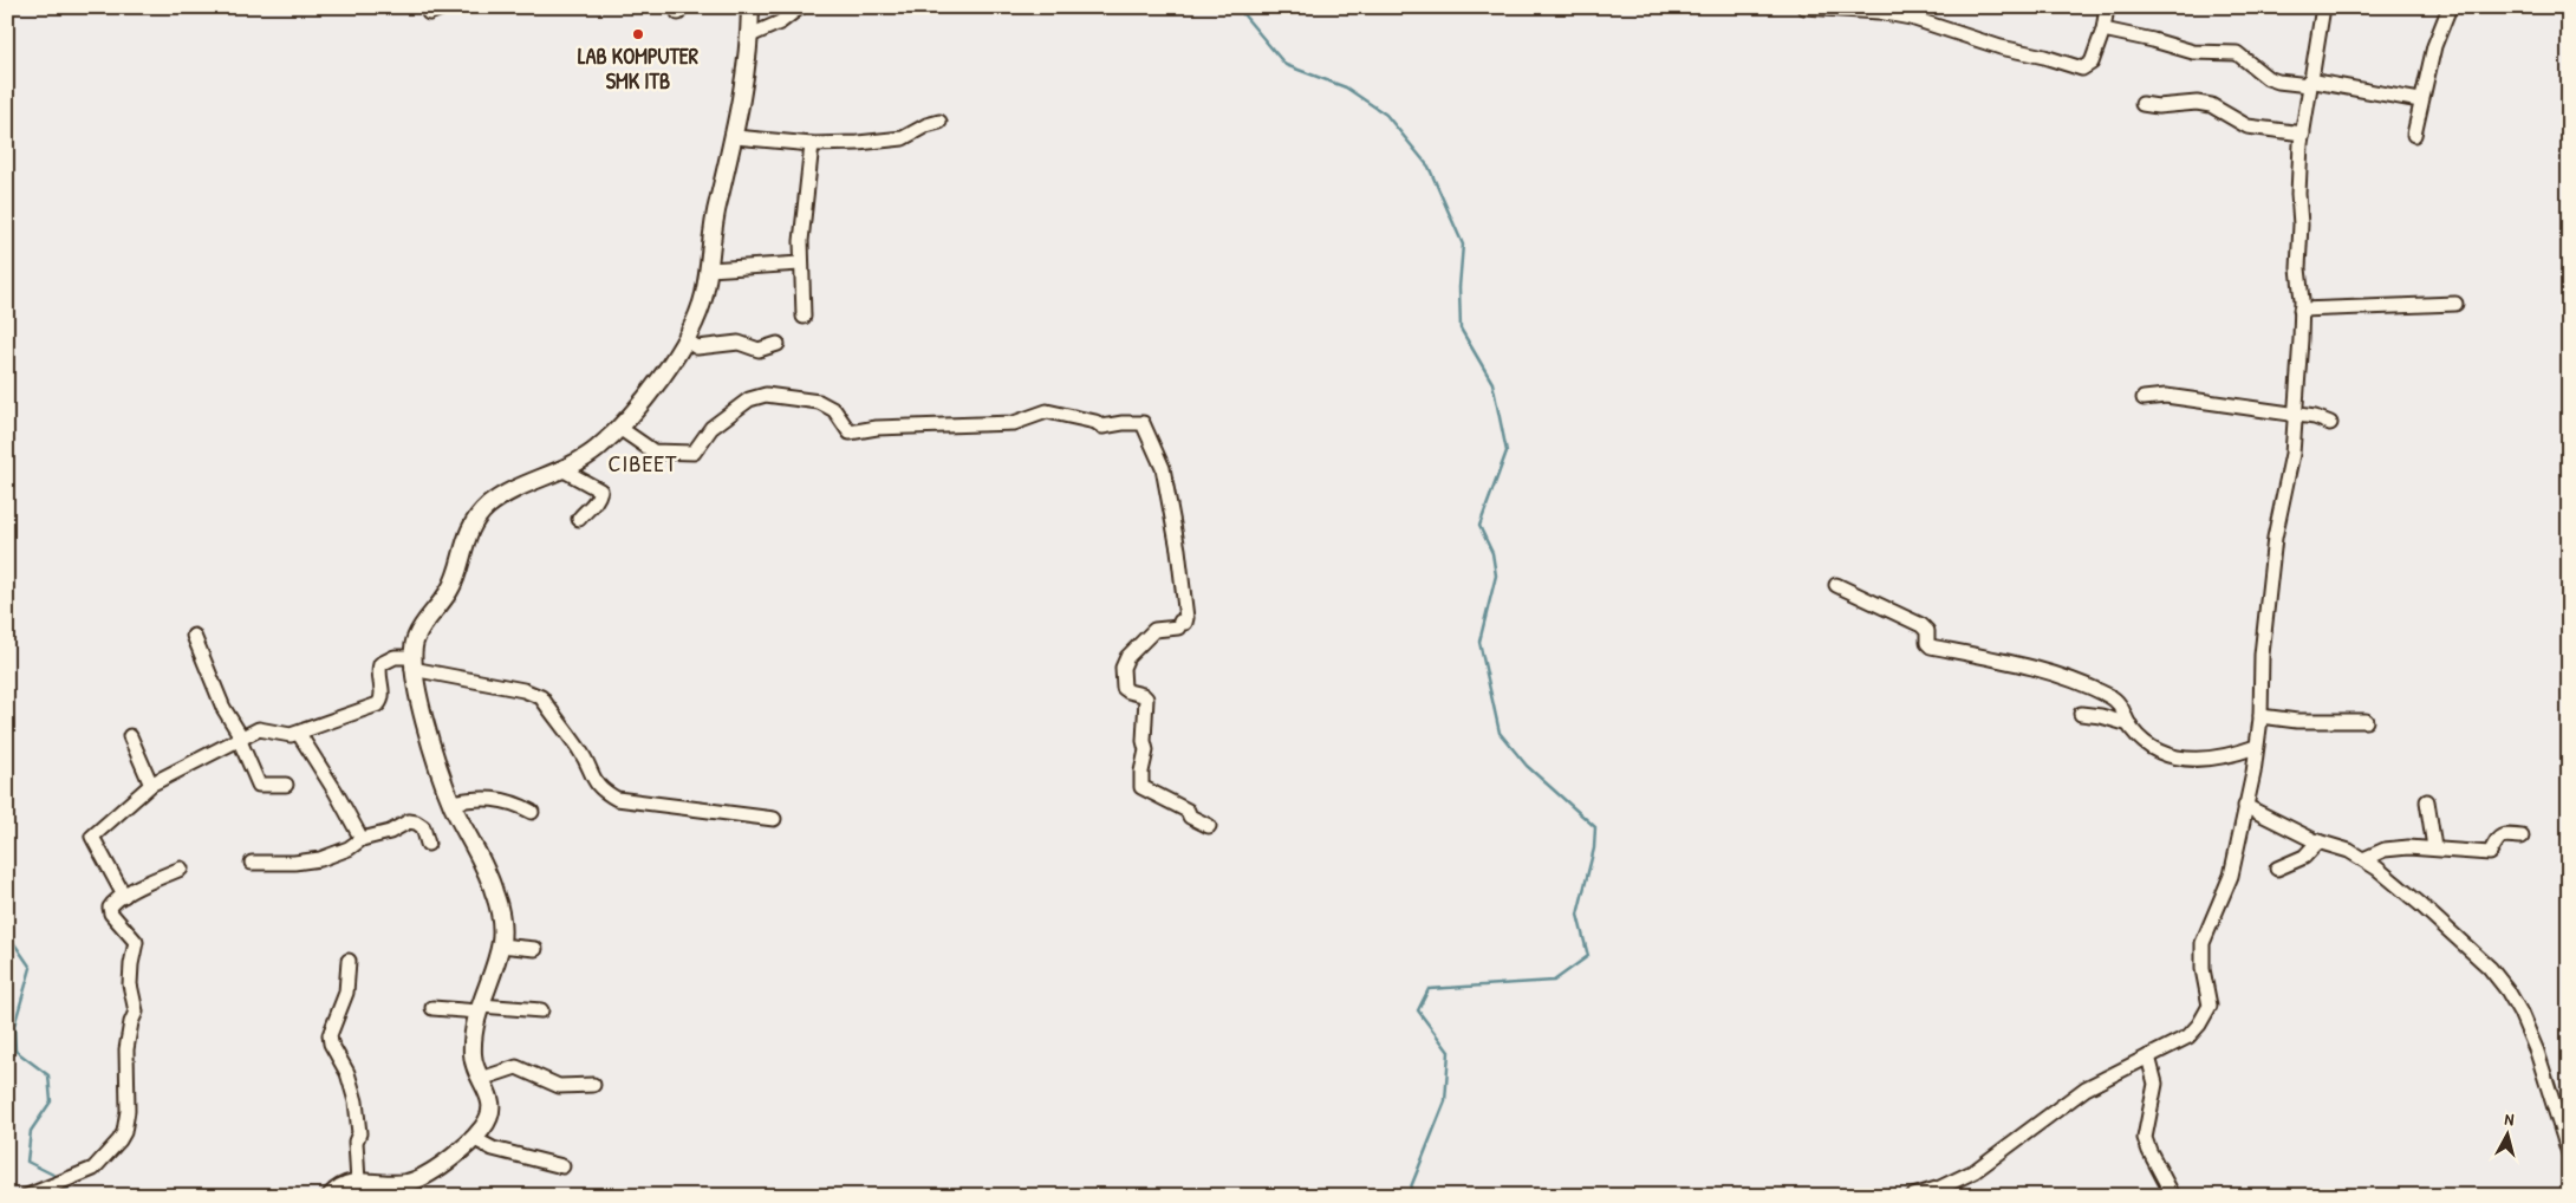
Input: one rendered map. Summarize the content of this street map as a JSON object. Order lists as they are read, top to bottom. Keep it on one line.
{"districts":["CIBEET"],"places":["LAB KOMPUTER SMK ITB"],"north":"top"}
